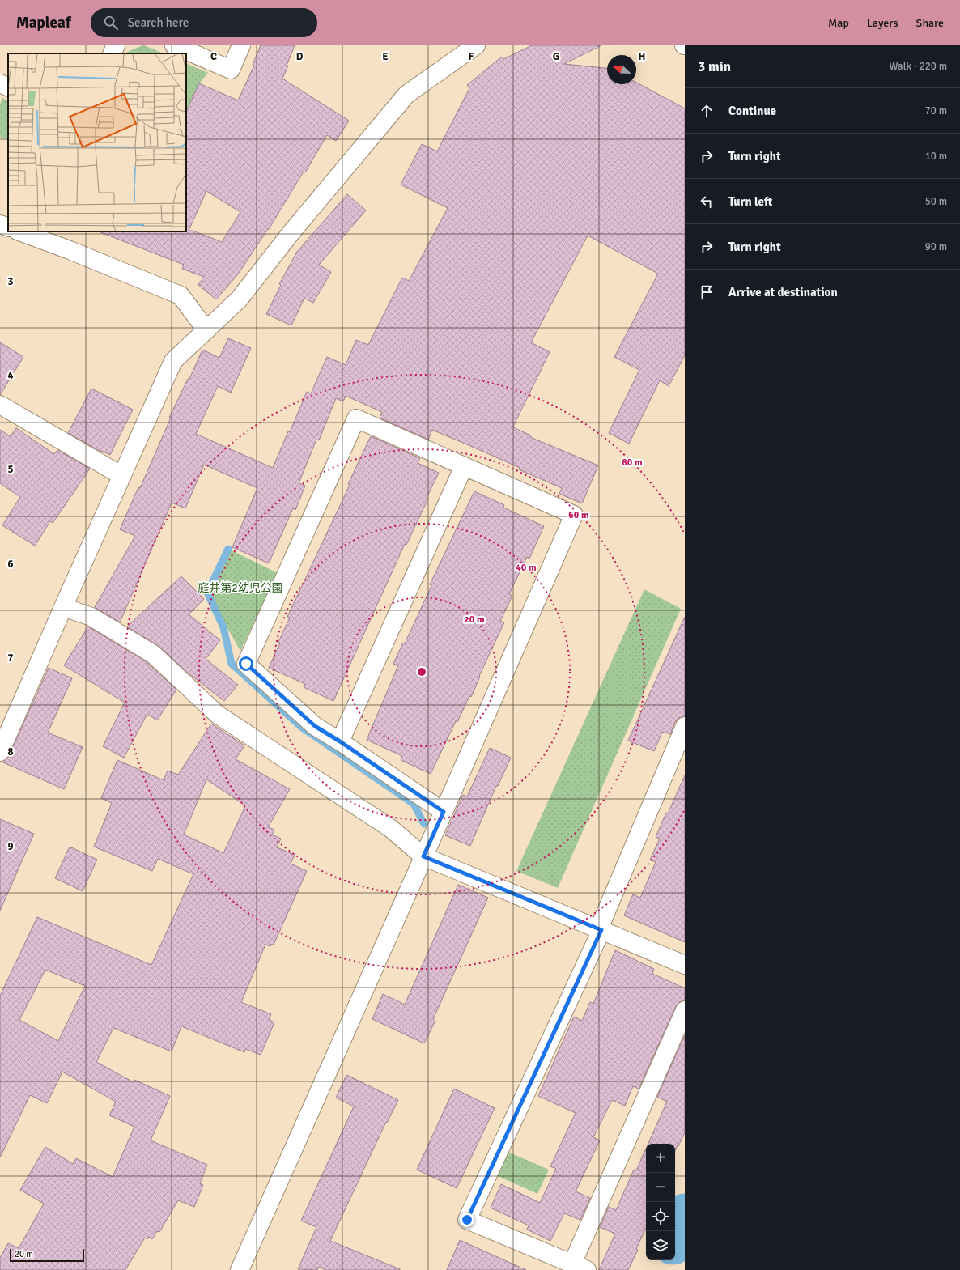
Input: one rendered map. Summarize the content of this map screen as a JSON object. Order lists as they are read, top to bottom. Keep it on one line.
{"parks":["庭井第2幼児公園"],"scale_bar":"20 m","north":"top left","page":{"header":"Mapleaf","search":"Search here","nav":["Map","Layers","Share"],"heading":["3 min","Walk · 220 m"],"list":[["Continue","70 m"],["Turn right","10 m"],["Turn left","50 m"],["Turn right","90 m"],"Arrive at destination"],"map_buttons":["+","−"],"scale":"20 m"},"grid":{"columns":["C","D","E","F","G","H"],"rows":["3","4","5","6","7","8","9"]},"rings":["80 m","60 m","40 m","20 m"]}
